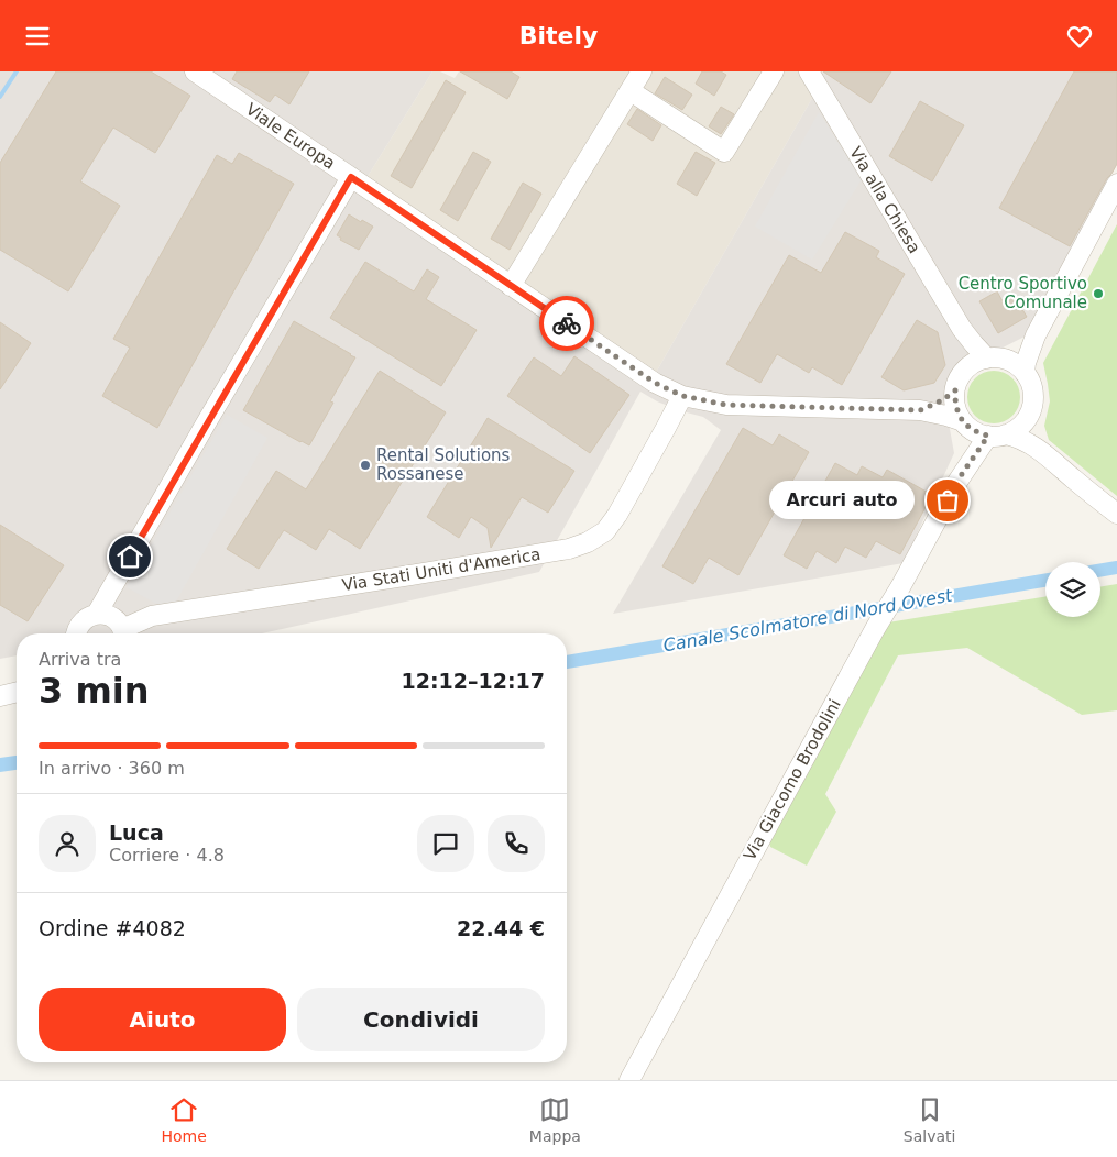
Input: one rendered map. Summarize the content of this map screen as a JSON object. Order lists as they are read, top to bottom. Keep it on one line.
{"streets":{"street":["Viale Europa","Via alla Chiesa","Via Stati Uniti d'America","Via Giacomo Brodolini"]},"crossings":[["Viale Europa","Via alla Chiesa"],["Viale Europa","Via Stati Uniti d'America"],["Viale Europa","Via Giacomo Brodolini"],["Via alla Chiesa","Via Giacomo Brodolini"]],"water":["Canale Scolmatore di Nord Ovest"],"places":["Centro Sportivo Comunale","Rental Solutions Rossanese","Arcuri auto"],"page":{"header":"Bitely","bubble":"Arcuri auto","heading":["3 min","Arriva tra","12:12–12:17"],"panel":["Luca","Corriere · 4.8","Ordine #4082","22.44 €"],"bar":"In arrivo · 360 m","buttons":["Aiuto","Condividi"],"tabs":["Home","Mappa","Salvati"]}}
